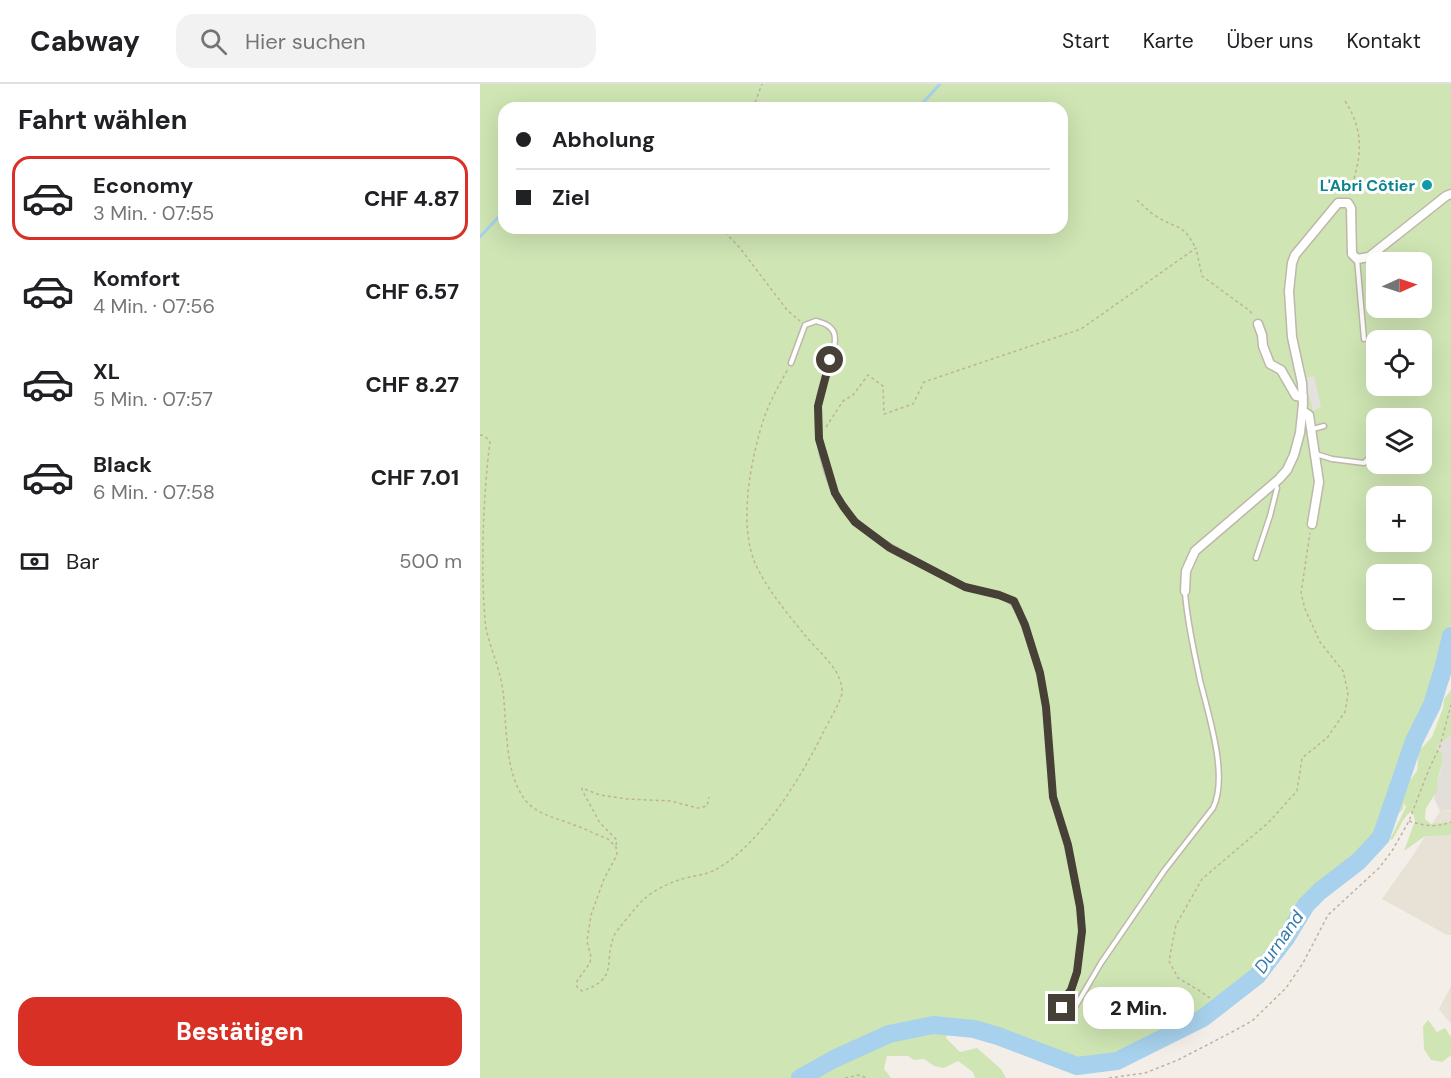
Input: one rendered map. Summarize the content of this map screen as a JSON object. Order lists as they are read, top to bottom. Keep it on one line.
{"water":["Durnand"],"places":["L'Abri Côtier"],"north":"right","page":{"header":"Cabway","search":"Hier suchen","nav":["Start","Karte","Über uns","Kontakt"],"heading":"Fahrt wählen","banner":["Abholung","Ziel"],"list":[{"name":"Economy","note":"3 Min. · 07:55","value":"CHF 4.87"},{"name":"Komfort","note":"4 Min. · 07:56","value":"CHF 6.57"},{"name":"XL","note":"5 Min. · 07:57","value":"CHF 8.27"},{"name":"Black","note":"6 Min. · 07:58","value":"CHF 7.01"}],"map_buttons":["+","−"],"pay":["Bar","500 m"],"buttons":"Bestätigen","bubble":"2 Min."}}
